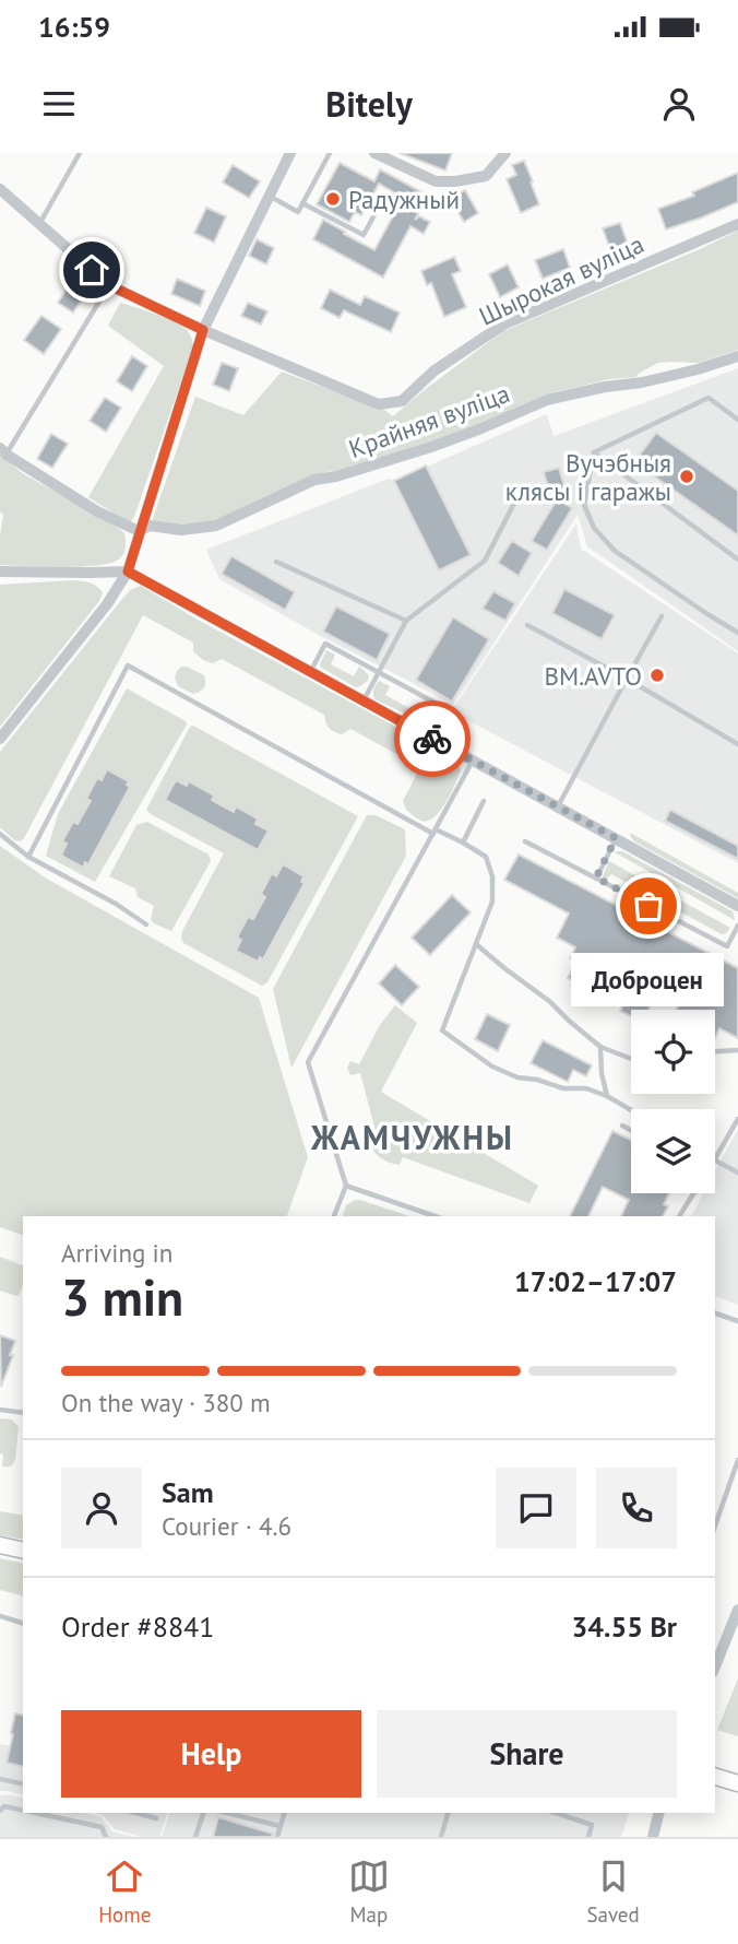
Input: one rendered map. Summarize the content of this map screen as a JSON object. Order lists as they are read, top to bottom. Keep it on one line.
{"streets":{"street":["Шырокая вуліца","Крайняя вуліца"]},"districts":["ЖАМЧУЖНЫ"],"places":["Радужный","Вучэбныя клясы і гаражы","BM.AVTO","Доброцен"],"page":{"status":"16:59","header":"Bitely","bubble":"Доброцен","heading":["3 min","Arriving in","17:02–17:07"],"panel":["Sam","Courier · 4.6","Order #8841","34.55 Br"],"bar":"On the way · 380 m","buttons":["Help","Share"],"tabs":["Home","Map","Saved"]}}
